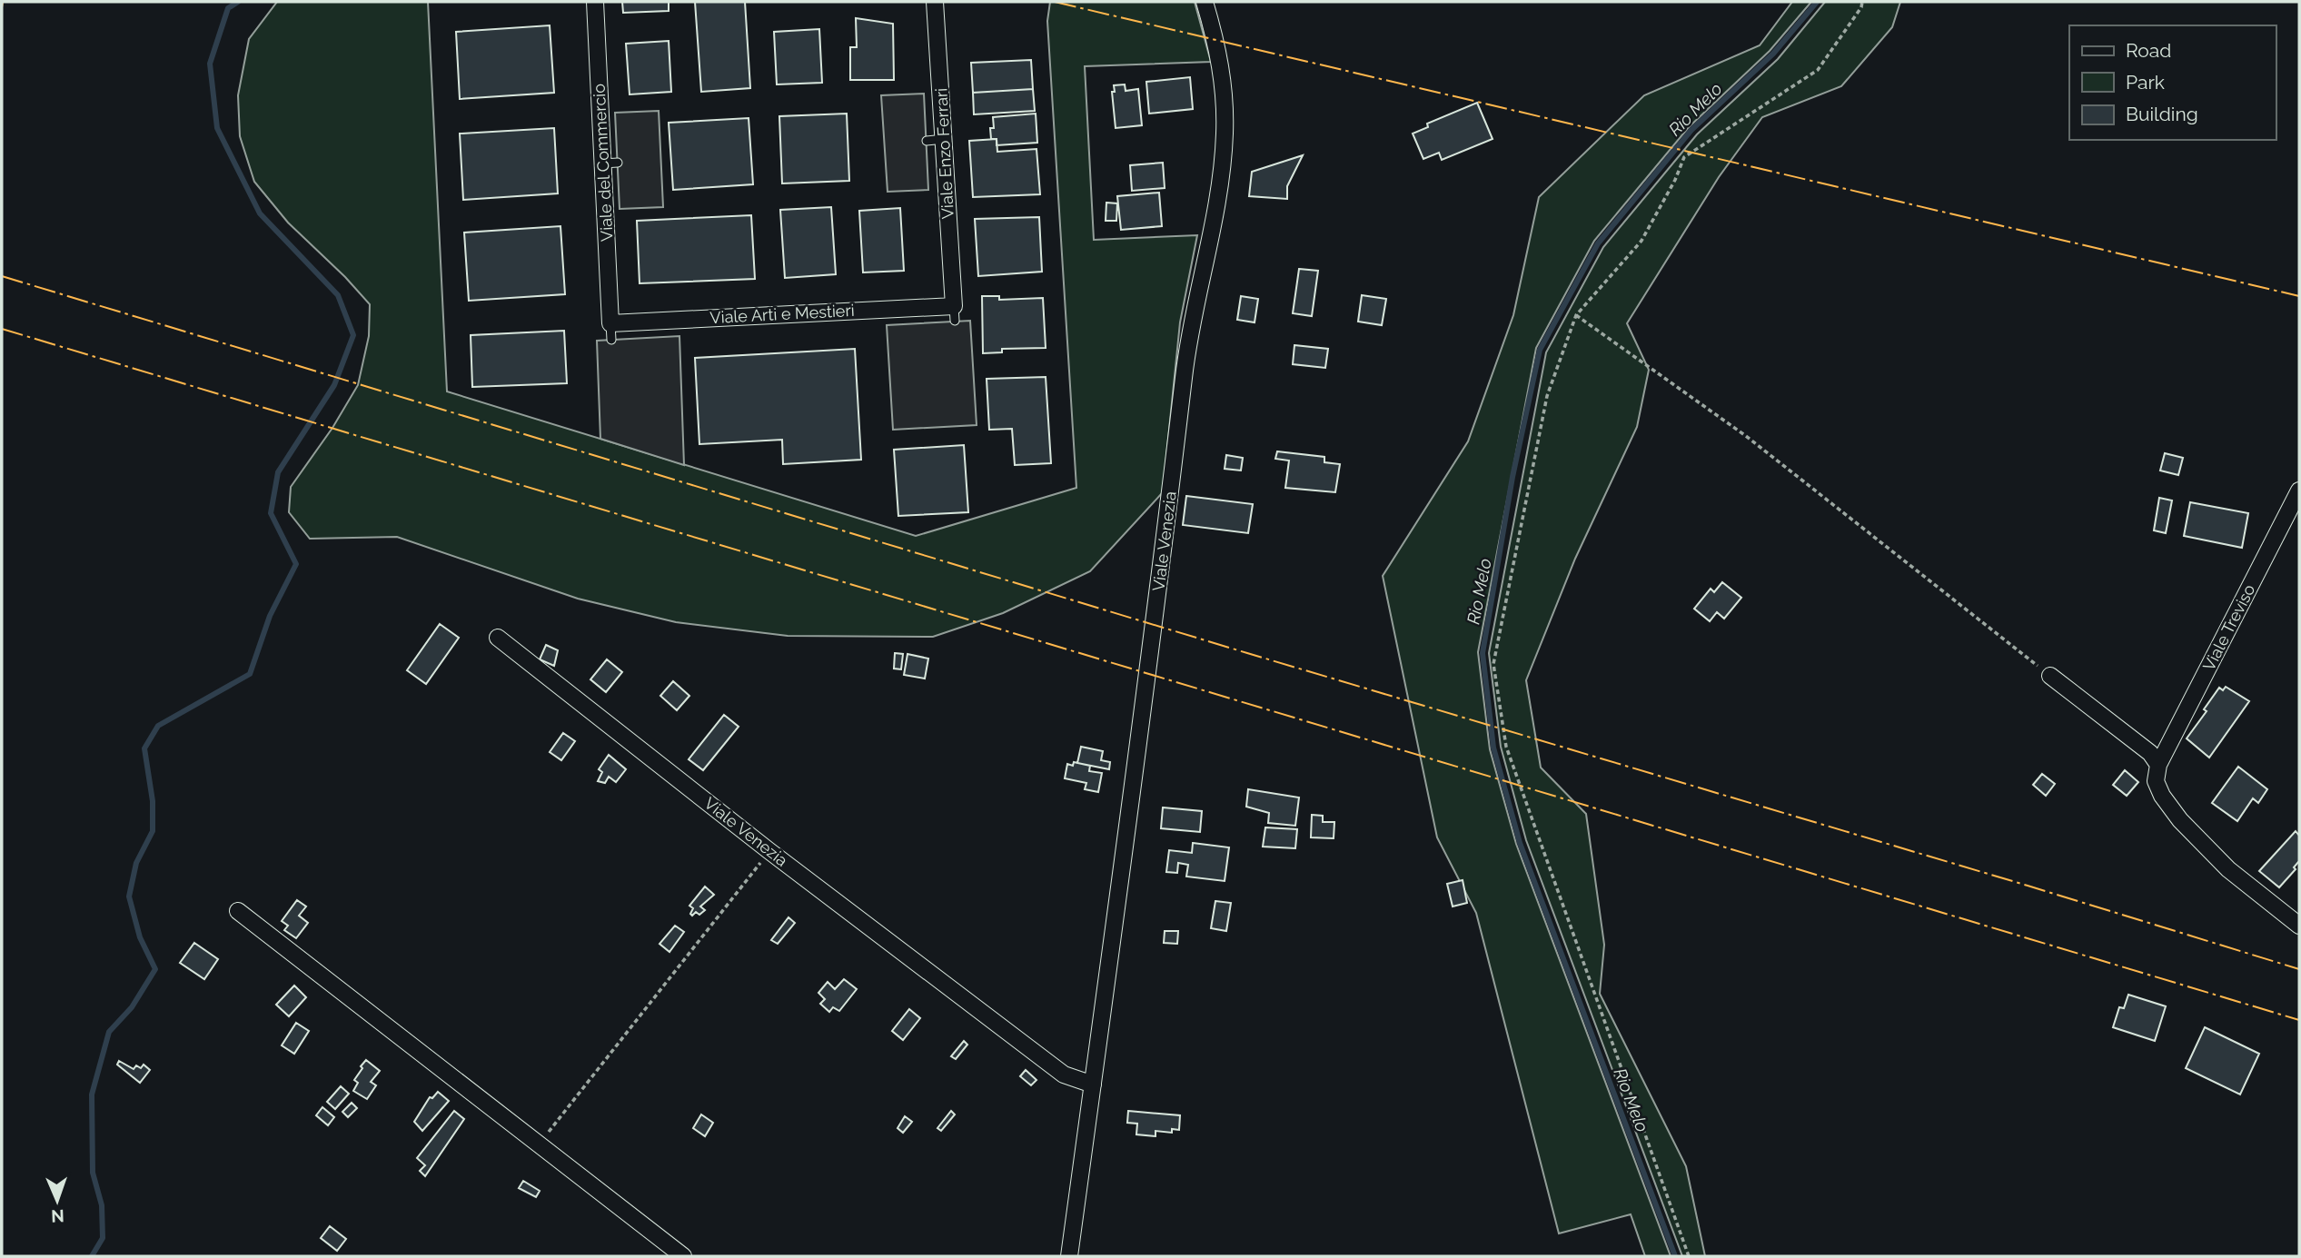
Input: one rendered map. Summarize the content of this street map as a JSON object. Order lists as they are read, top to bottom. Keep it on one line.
{"streets":{"street":["Viale Enzo Ferrari","Viale del Commercio","Viale Arti e Mestieri","Viale Venezia","Viale Treviso"]},"crossings":[["Viale Enzo Ferrari","Viale Arti e Mestieri"],["Viale del Commercio","Viale Arti e Mestieri"]],"water":["Rio Melo"],"legend":["Road","Park","Building"],"north":"bottom"}
